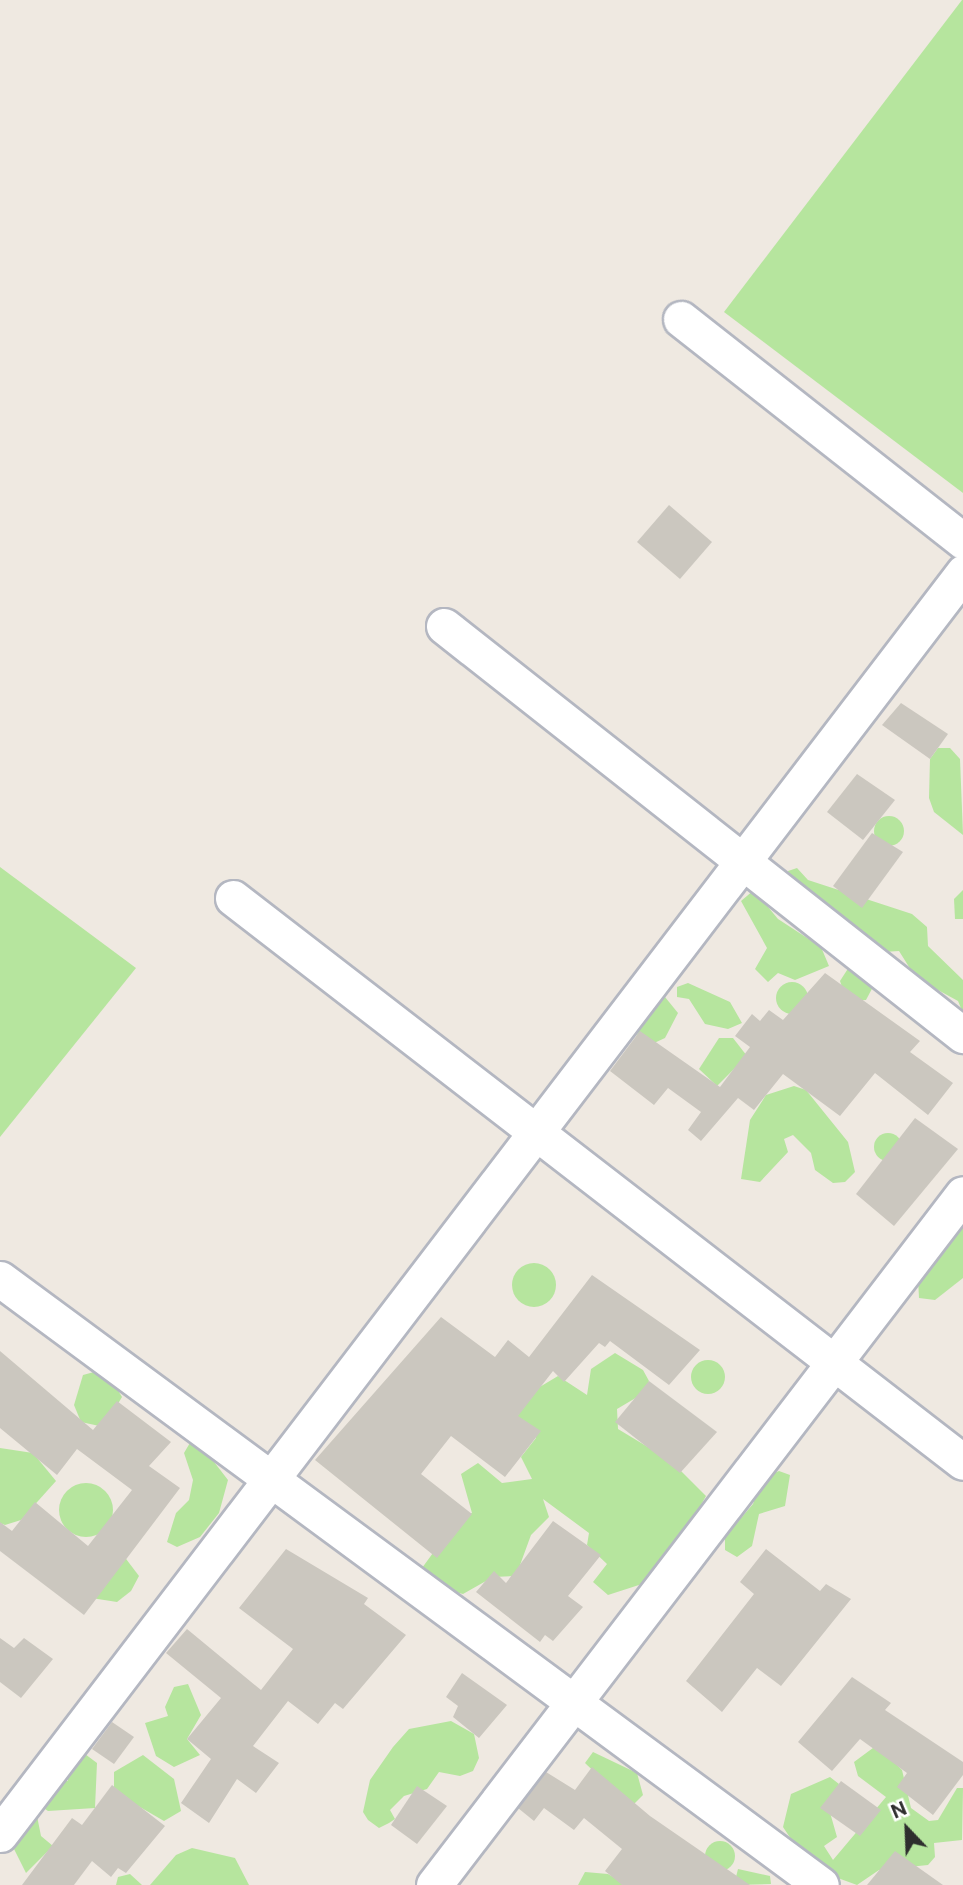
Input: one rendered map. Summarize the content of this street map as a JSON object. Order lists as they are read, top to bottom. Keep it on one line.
{"north":"top left"}
